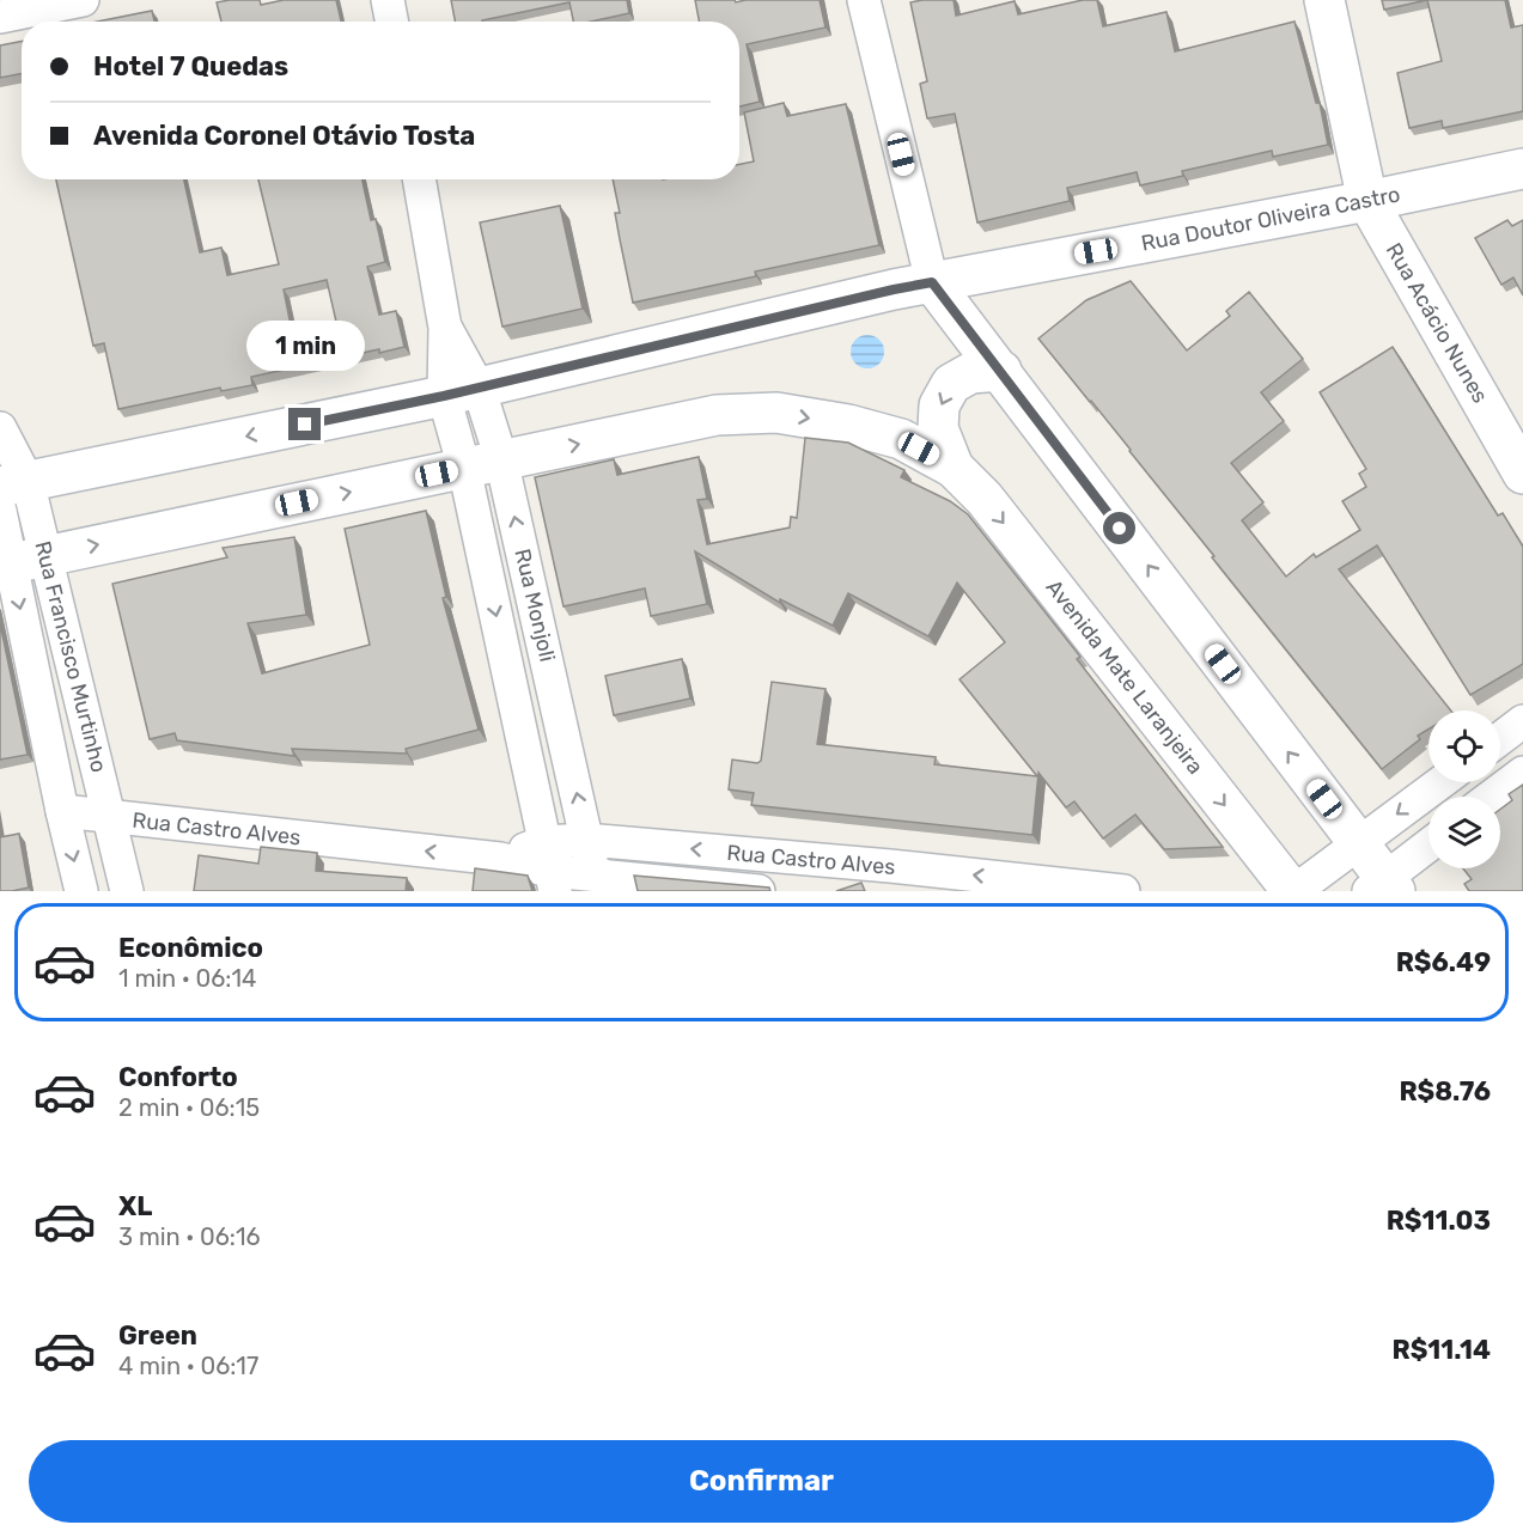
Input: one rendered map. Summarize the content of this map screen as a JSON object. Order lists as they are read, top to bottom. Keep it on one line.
{"streets":{"main road":["Rua Doutor Oliveira Castro","Rua Acácio Nunes","Avenida Mate Laranjeira"],"street":["Rua Monjoli","Rua Francisco Murtinho","Rua Castro Alves"]},"crossings":[["Rua Doutor Oliveira Castro","Rua Acácio Nunes"],["Rua Doutor Oliveira Castro","Rua Monjoli"],["Rua Doutor Oliveira Castro","Rua Francisco Murtinho"],["Rua Monjoli","Rua Castro Alves"],["Rua Francisco Murtinho","Rua Castro Alves"]],"one_way":["Rua Castro Alves"],"page":{"banner":["Hotel 7 Quedas","Avenida Coronel Otávio Tosta"],"bubble":"1 min","list":[{"name":"Econômico","note":"1 min · 06:14","value":"R$6.49"},{"name":"Conforto","note":"2 min · 06:15","value":"R$8.76"},{"name":"XL","note":"3 min · 06:16","value":"R$11.03"},{"name":"Green","note":"4 min · 06:17","value":"R$11.14"}],"buttons":"Confirmar"}}
